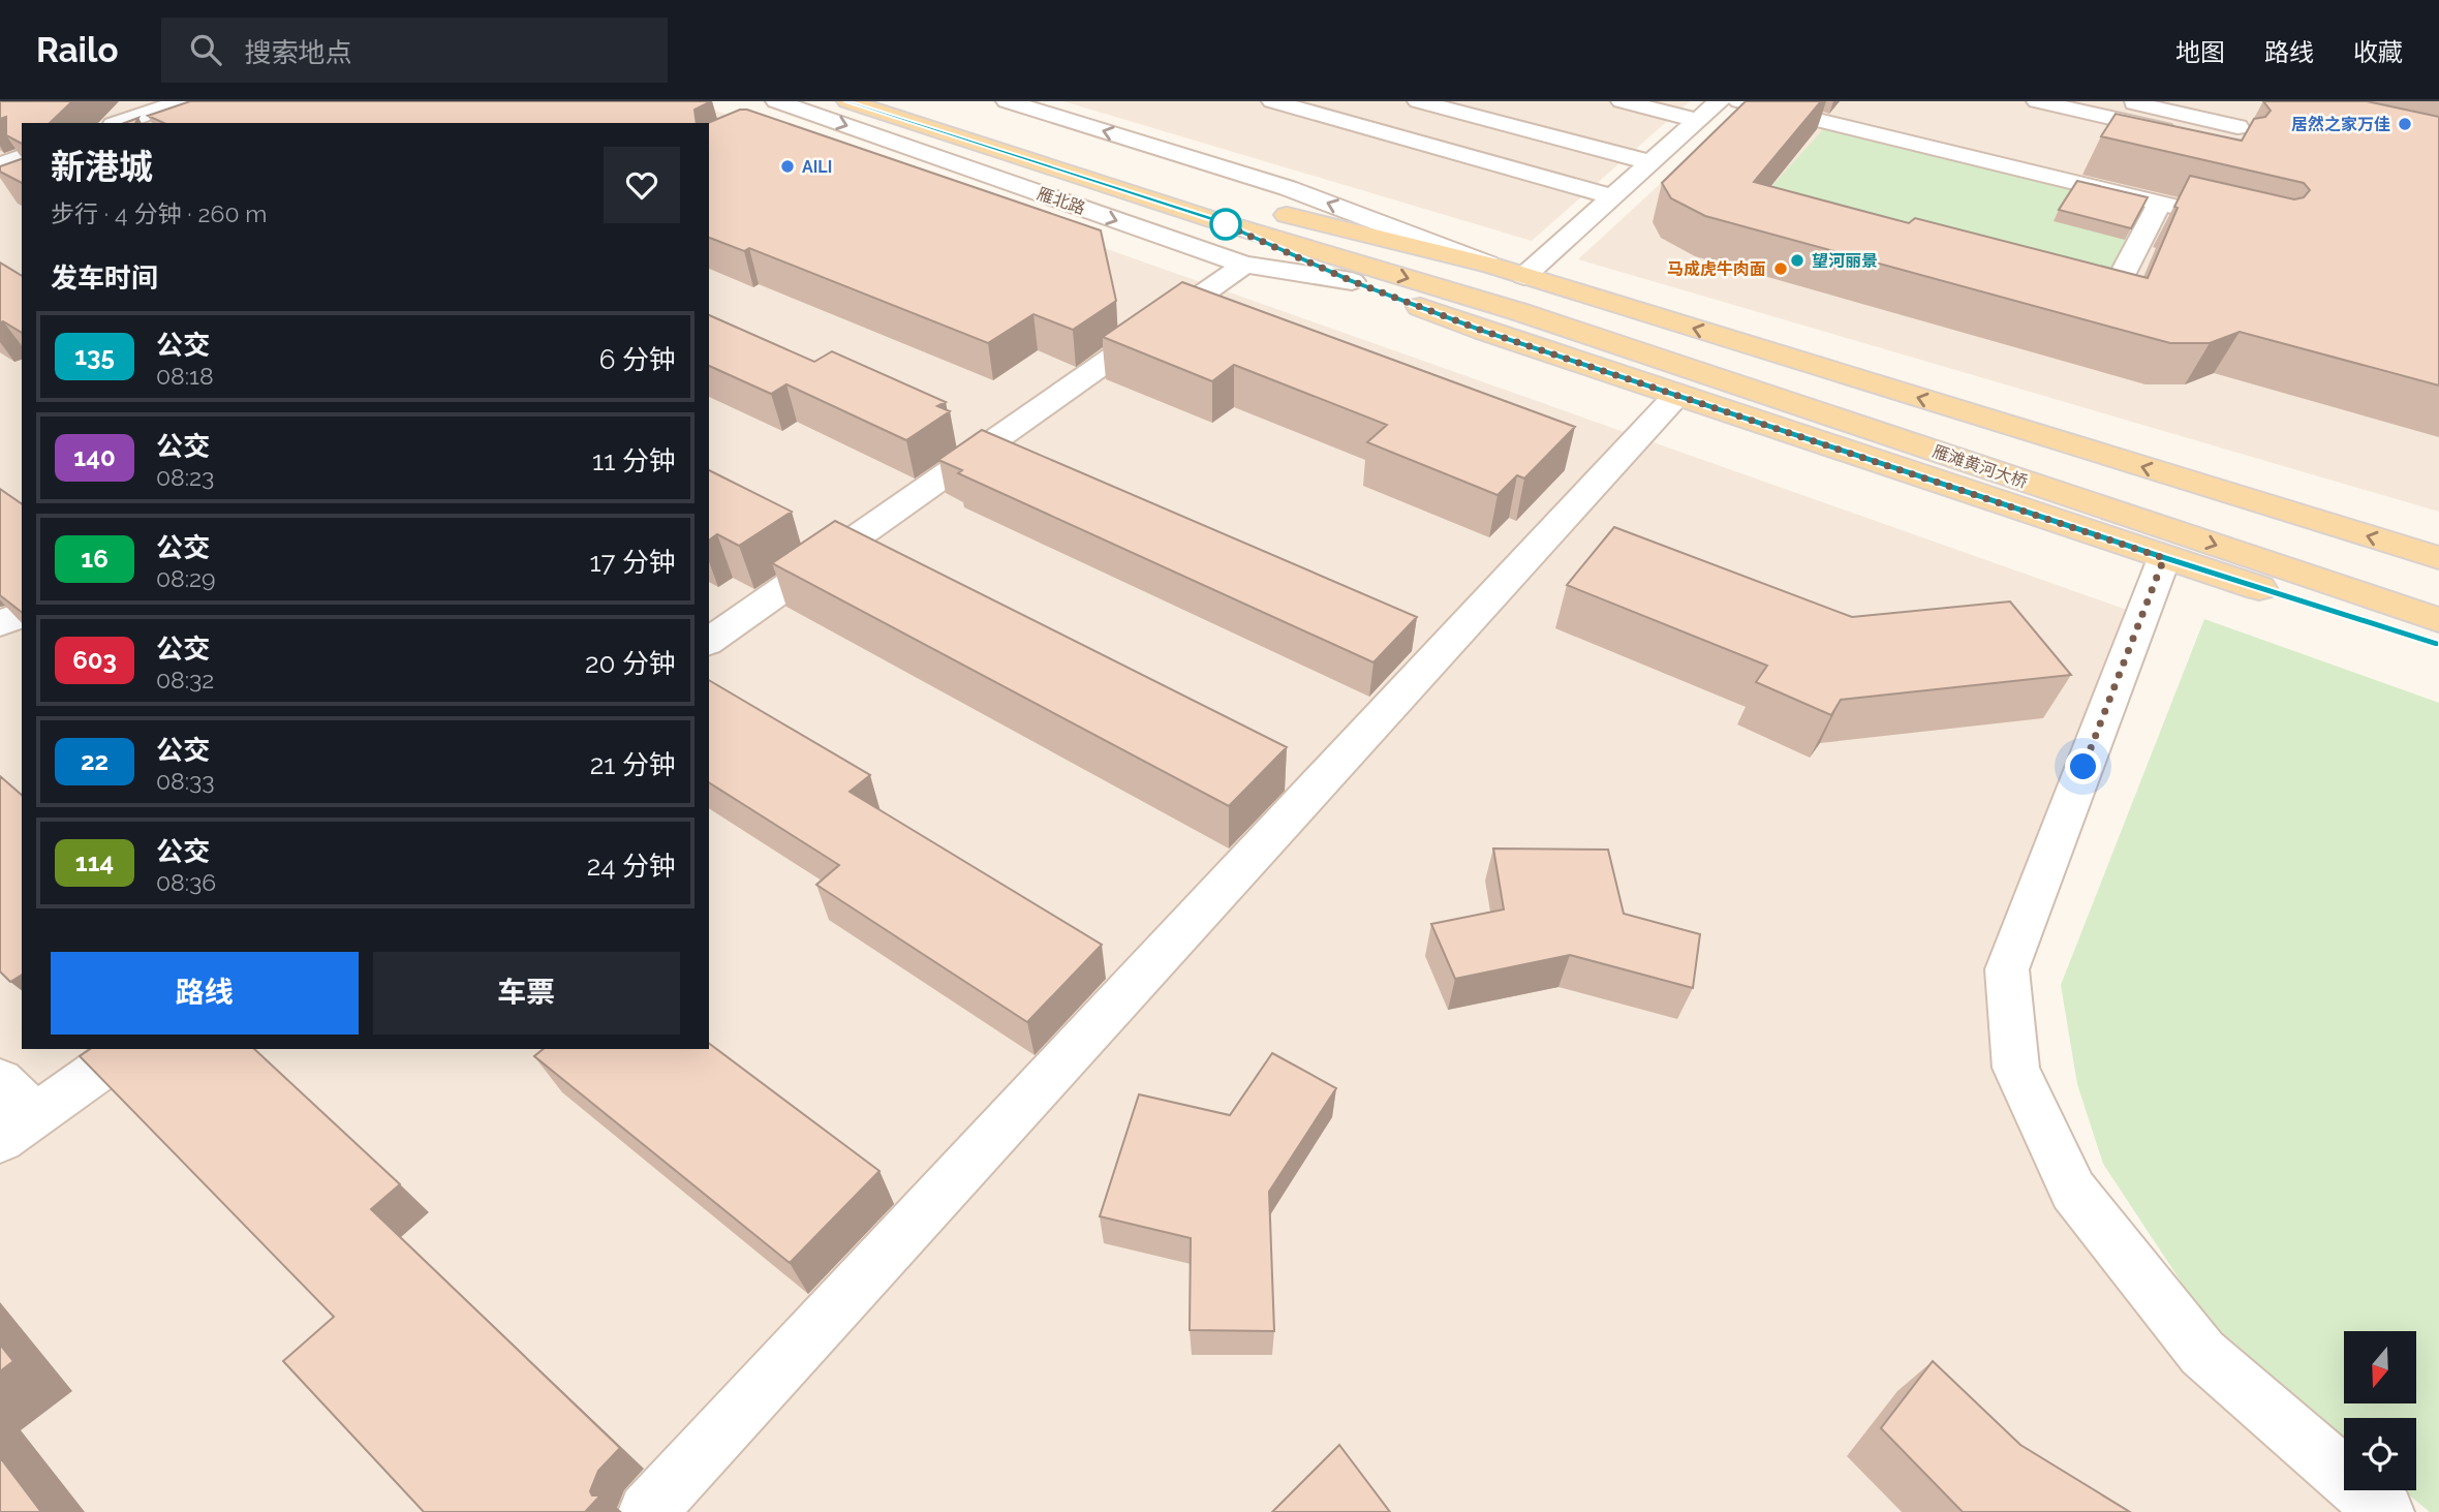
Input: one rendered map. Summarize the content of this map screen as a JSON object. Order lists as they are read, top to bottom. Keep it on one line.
{"streets":{"main road":["雁北路","雁滩黄河大桥"]},"places":["居然之家万佳","AILI","望河丽景","马成虎牛肉面"],"lines":["bus line 135"],"north":"bottom","page":{"header":"Railo","search":"搜索地点","nav":["地图","路线","收藏"],"heading":[["新港城","步行 · 4 分钟 · 260 m"],"发车时间"],"list":[{"mark":"135","name":"公交","note":"08:18","value":"6 分钟"},{"mark":"140","name":"公交","note":"08:23","value":"11 分钟"},{"mark":"16","name":"公交","note":"08:29","value":"17 分钟"},{"mark":"603","name":"公交","note":"08:32","value":"20 分钟"},{"mark":"22","name":"公交","note":"08:33","value":"21 分钟"},{"mark":"114","name":"公交","note":"08:36","value":"24 分钟"}],"buttons":["路线","车票"]}}
